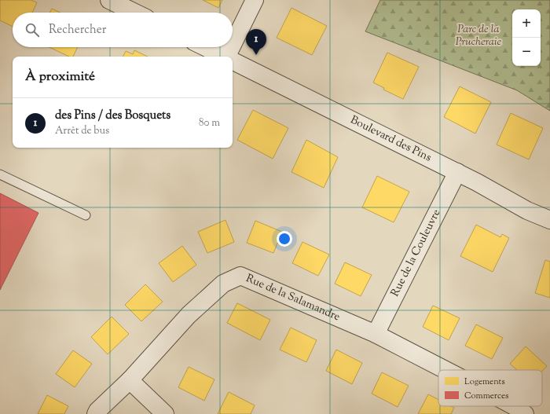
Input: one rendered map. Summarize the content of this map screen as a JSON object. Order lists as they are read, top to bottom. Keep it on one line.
{"streets":{"street":["Boulevard des Pins","Rue de la Couleuvre","Rue de la Salamandre"]},"crossings":[["Boulevard des Pins","Rue de la Couleuvre"],["Rue de la Couleuvre","Rue de la Salamandre"]],"parks":["Parc de la Prucheraie"],"legend":["Logements","Commerces"],"page":{"map_buttons":["+","−"],"search":"Rechercher","pins":"1","heading":"À proximité","list":[{"mark":"1","name":"des Pins / des Bosquets","note":"Arrêt de bus","value":"80 m"}]}}
